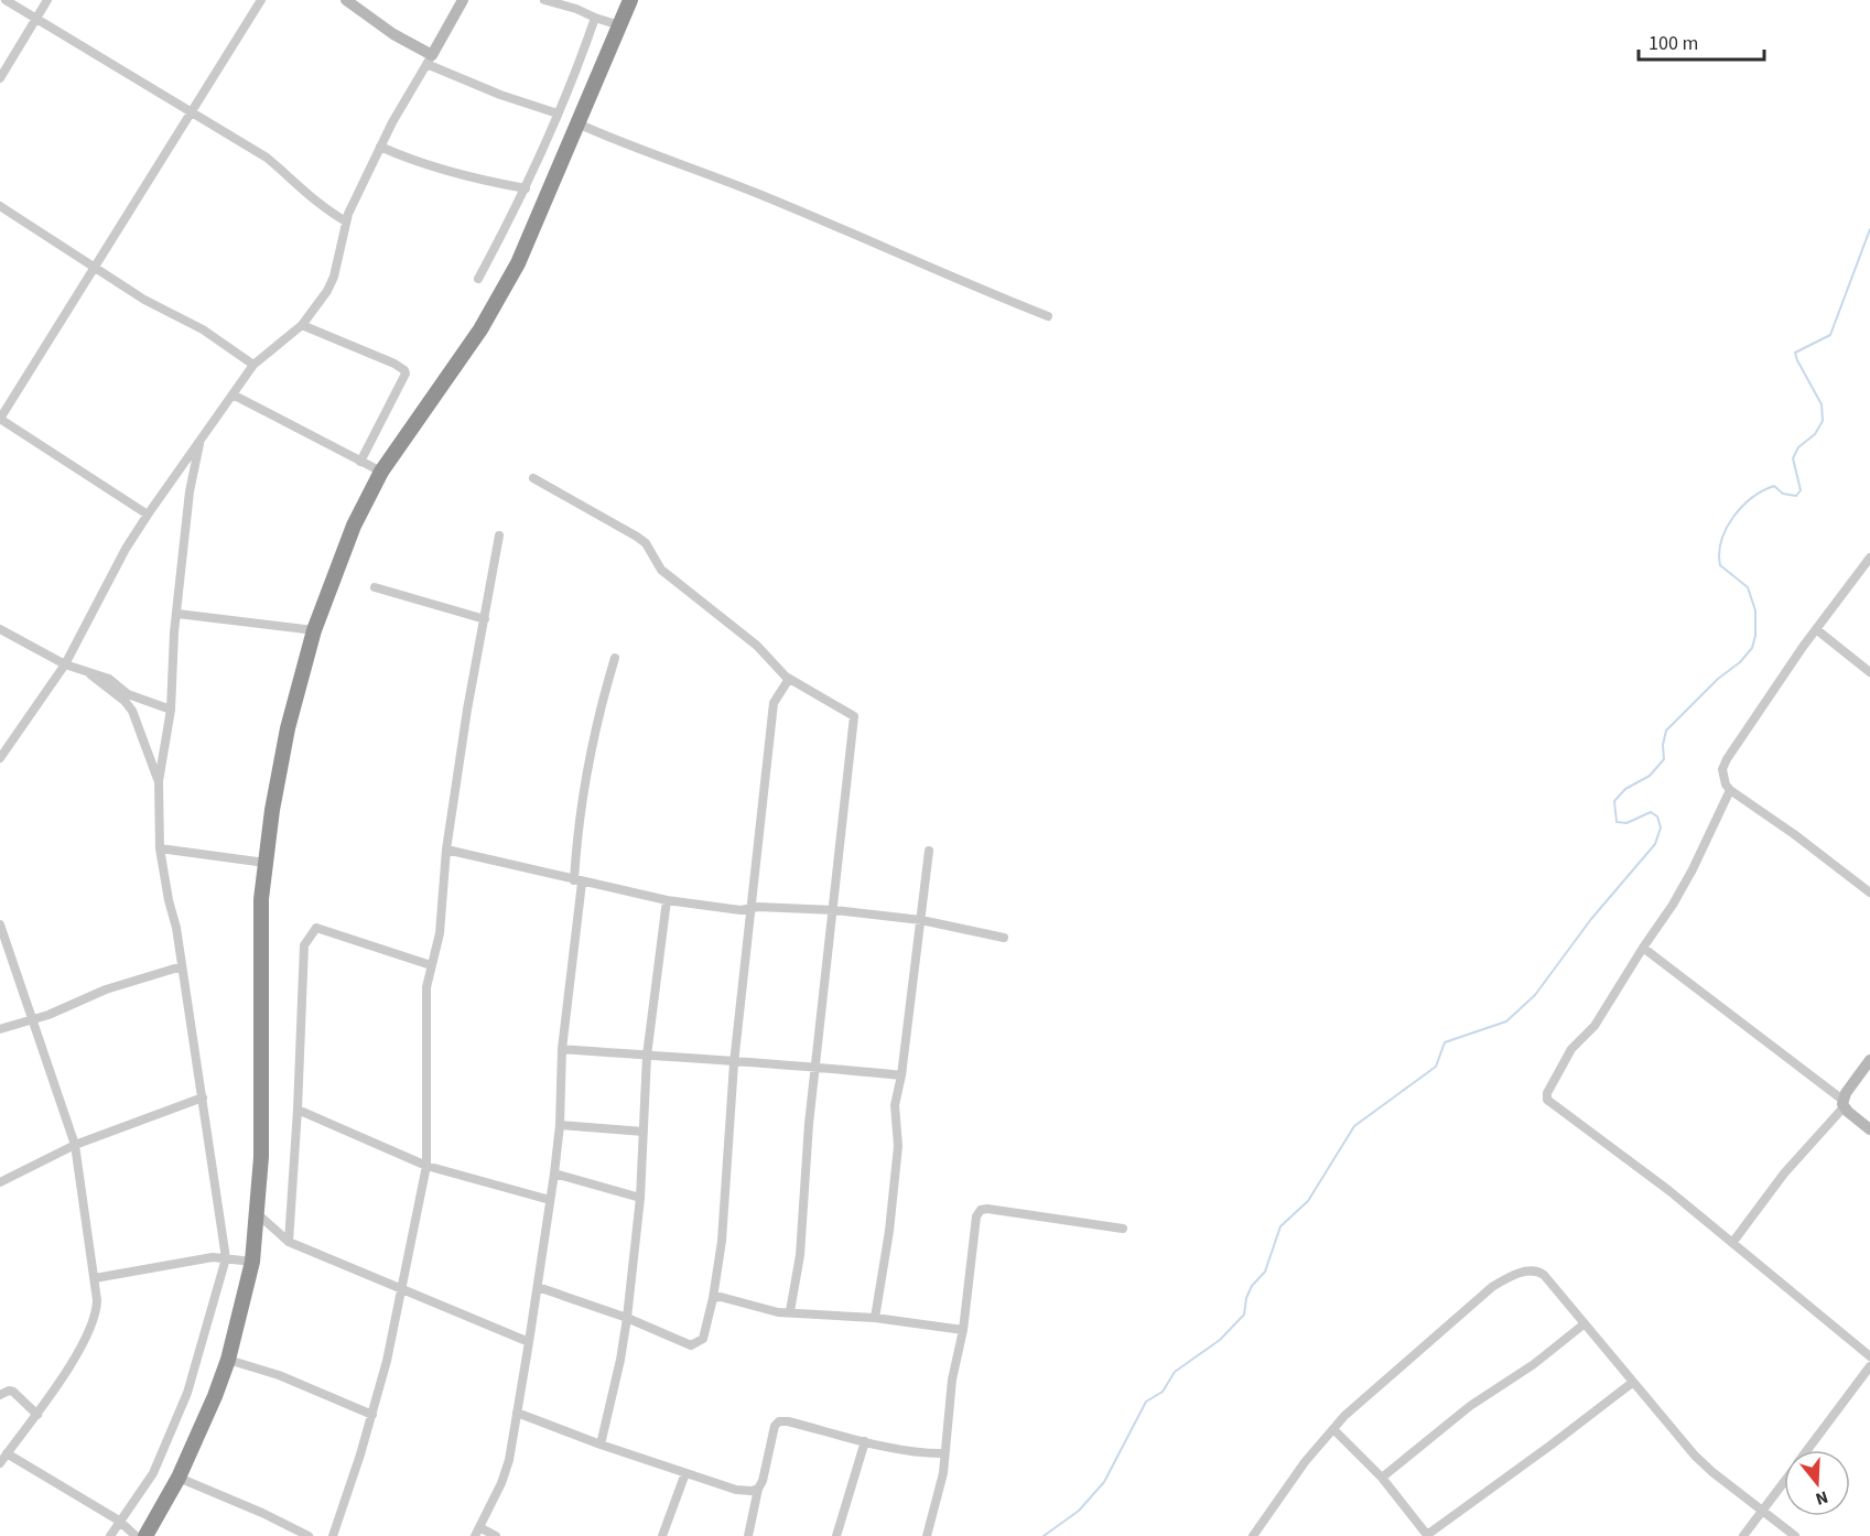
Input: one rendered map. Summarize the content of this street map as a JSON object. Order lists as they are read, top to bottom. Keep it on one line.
{"scale_bar":"100 m","north":"bottom"}
